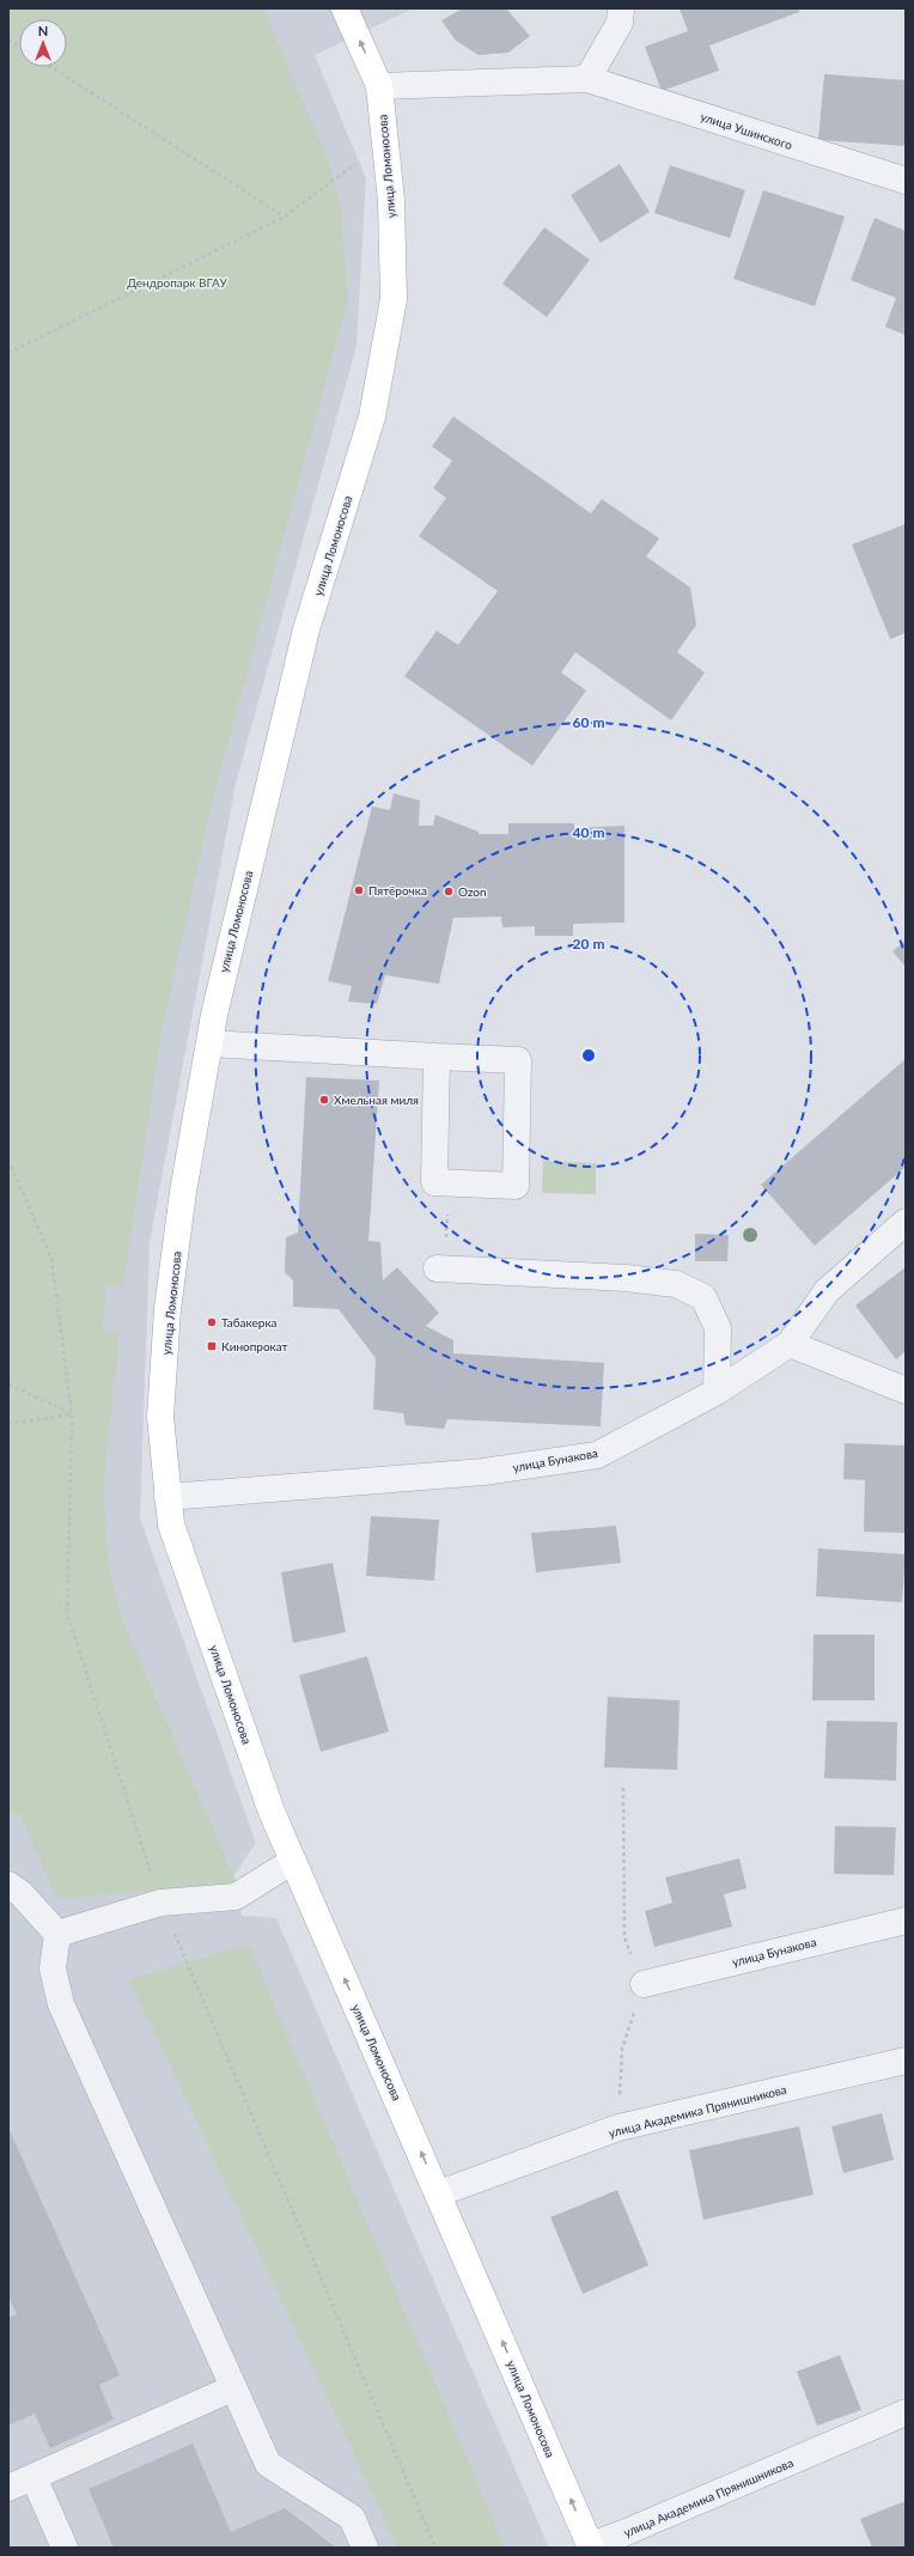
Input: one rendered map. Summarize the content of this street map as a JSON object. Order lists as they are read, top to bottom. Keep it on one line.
{"streets":{"main road":["улица Ломоносова"],"street":["улица Ушинского","улица Бунакова","улица Академика Прянишникова"]},"crossings":[["улица Ушинского","улица Ломоносова"],["улица Ломоносова","улица Бунакова"],["улица Ломоносова","улица Академика Прянишникова"]],"parks":["Дендропарк ВГАУ"],"places":{"other":["Пятёрочка","Ozon","Хмельная миля","Табакерка"],"transit":["Кинопрокат"]},"north":"top","rings":["60 m","40 m","20 m"]}
